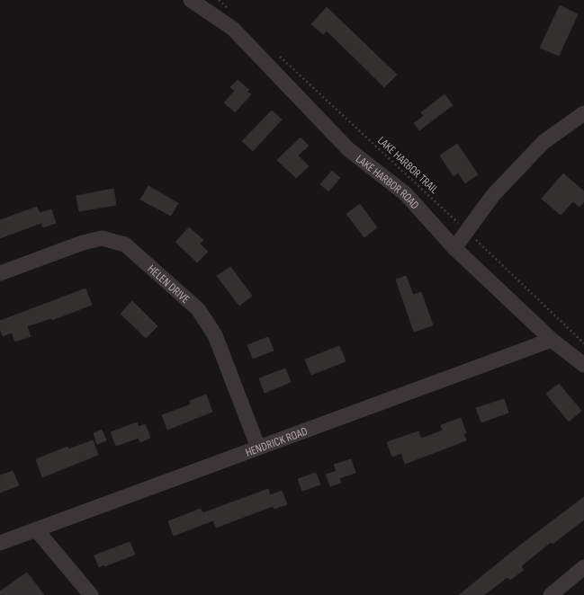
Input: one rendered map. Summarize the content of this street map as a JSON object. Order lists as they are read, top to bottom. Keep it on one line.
{"streets":{"street":["LAKE HARBOR ROAD","HELEN DRIVE","HENDRICK ROAD"],"path":["LAKE HARBOR TRAIL"]},"crossings":[["LAKE HARBOR ROAD","HENDRICK ROAD"],["HELEN DRIVE","HENDRICK ROAD"]]}
